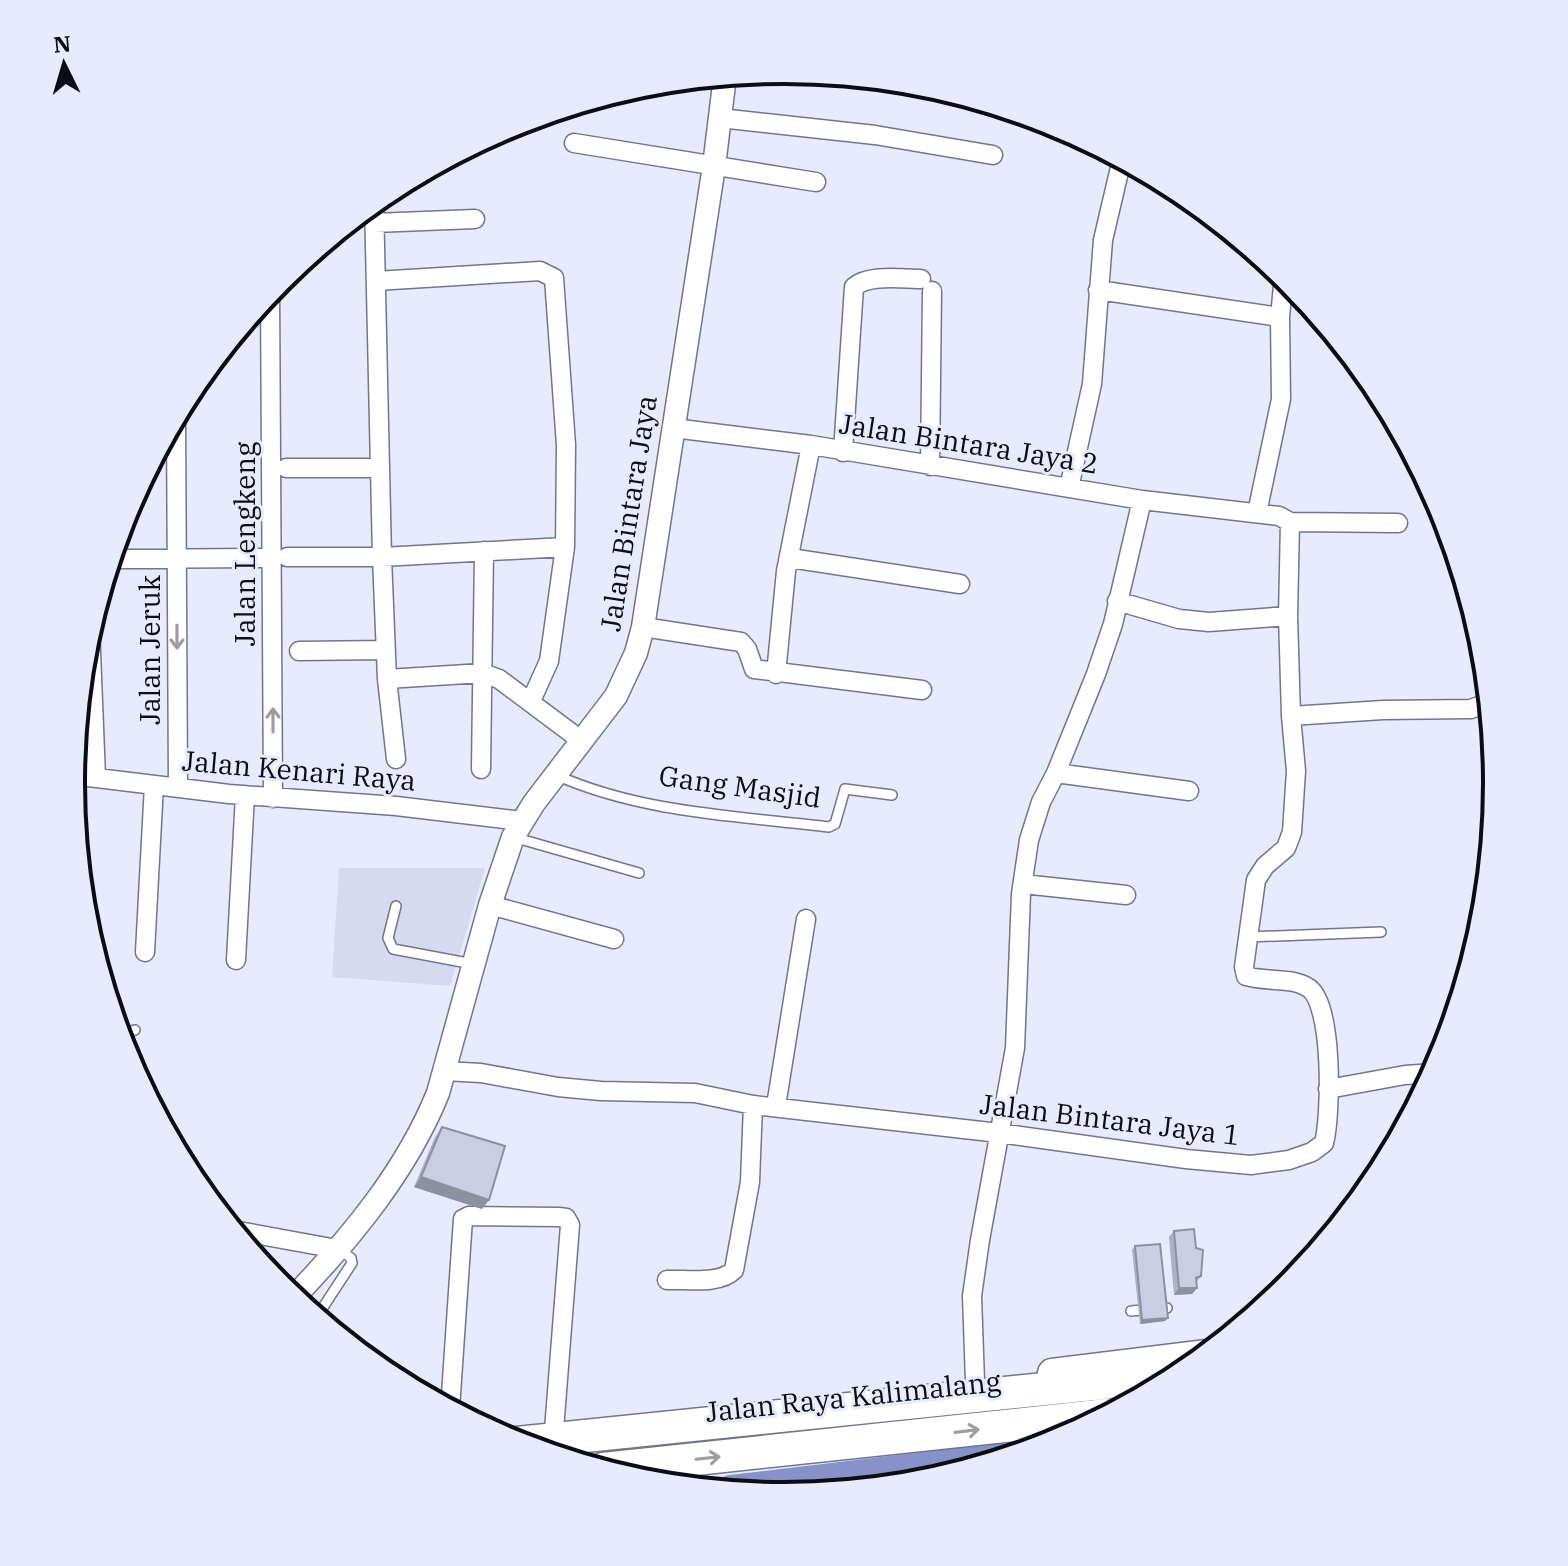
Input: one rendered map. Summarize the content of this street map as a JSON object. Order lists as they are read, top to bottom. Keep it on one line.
{"streets":{"main road":["Jalan Raya Kalimalang"],"street":["Jalan Bintara Jaya 2","Jalan Bintara Jaya","Jalan Lengkeng","Jalan Jeruk","Jalan Kenari Raya","Jalan Bintara Jaya 1"],"lane":["Gang Masjid"]},"crossings":[["Jalan Bintara Jaya 2","Jalan Bintara Jaya"],["Jalan Bintara Jaya","Jalan Kenari Raya"],["Jalan Bintara Jaya","Gang Masjid"],["Jalan Bintara Jaya","Jalan Bintara Jaya 1"],["Jalan Lengkeng","Jalan Kenari Raya"],["Jalan Jeruk","Jalan Kenari Raya"]],"north":"top"}
